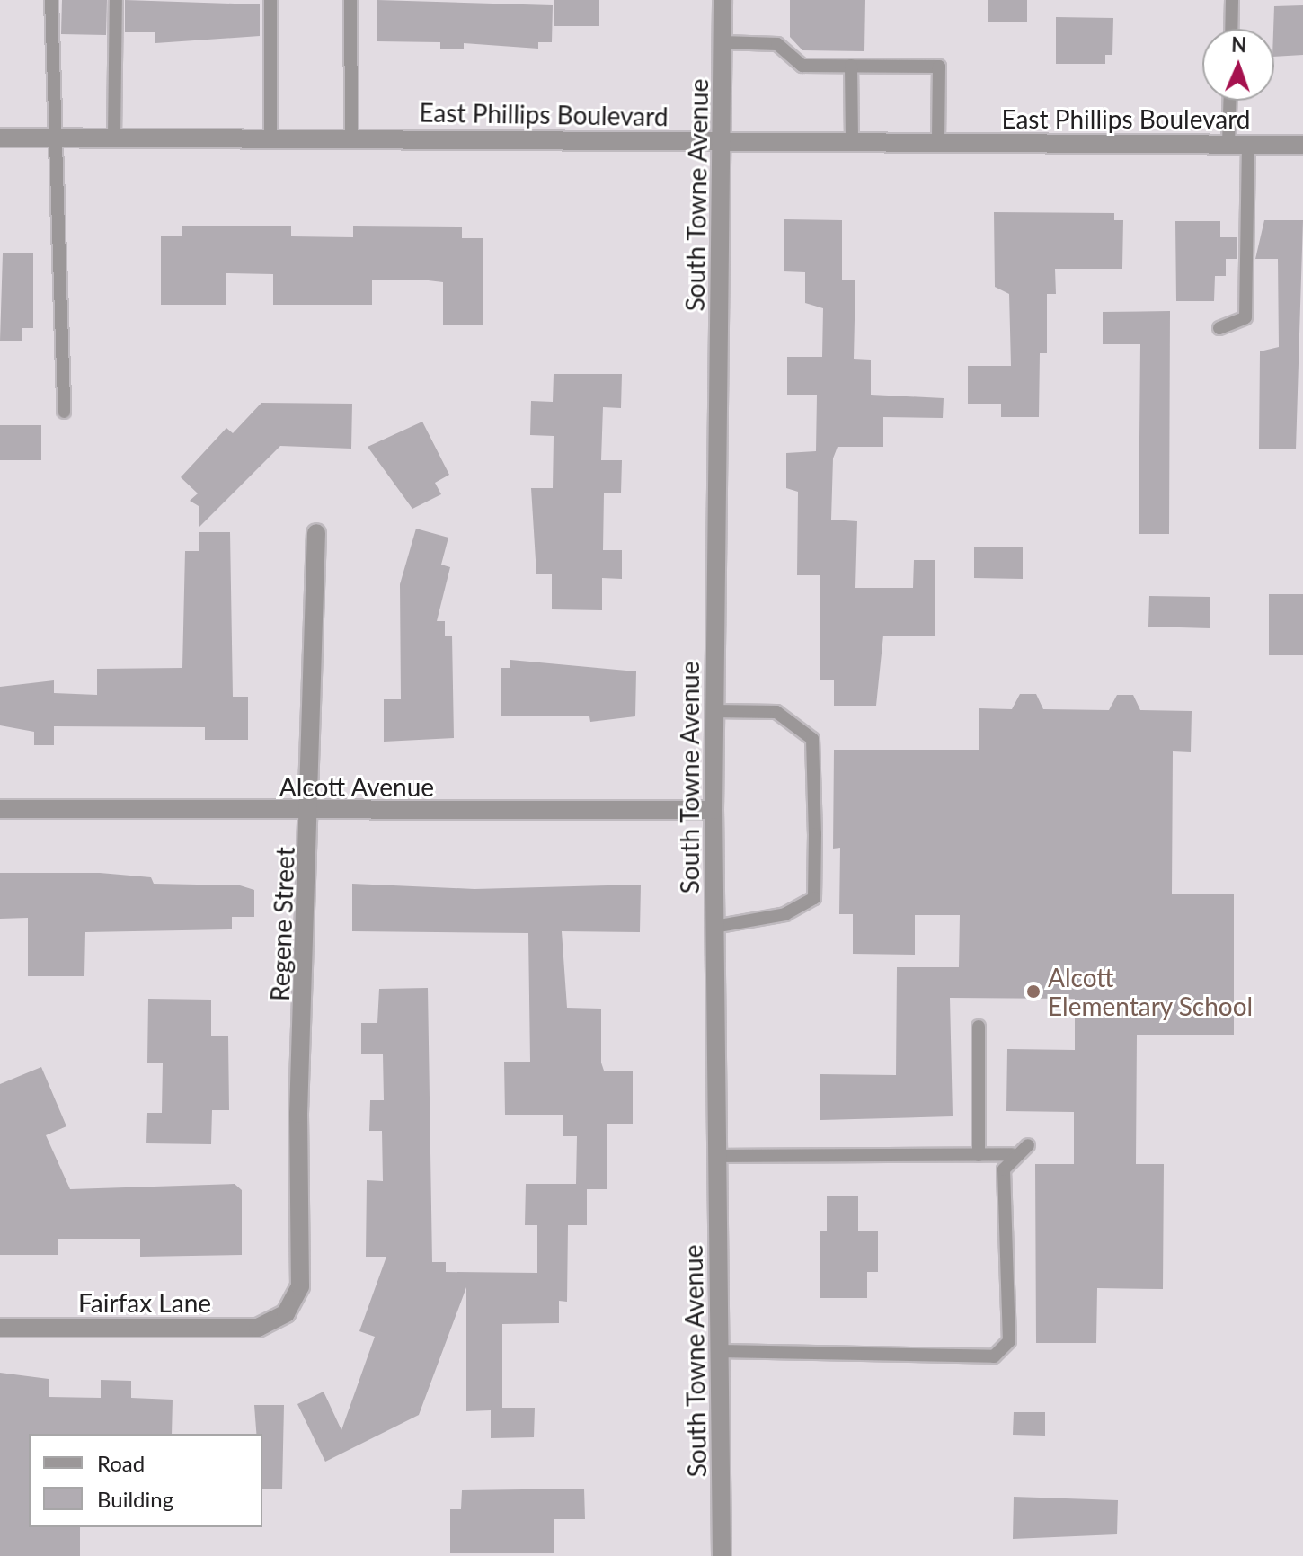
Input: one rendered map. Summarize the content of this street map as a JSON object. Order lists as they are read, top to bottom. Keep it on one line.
{"streets":{"street":["East Phillips Boulevard","South Towne Avenue","Alcott Avenue","Regene Street","Fairfax Lane"]},"crossings":[["East Phillips Boulevard","South Towne Avenue"],["South Towne Avenue","Alcott Avenue"],["Alcott Avenue","Regene Street"],["Regene Street","Fairfax Lane"]],"places":["Alcott Elementary School"],"legend":["Road","Building"],"north":"top"}
